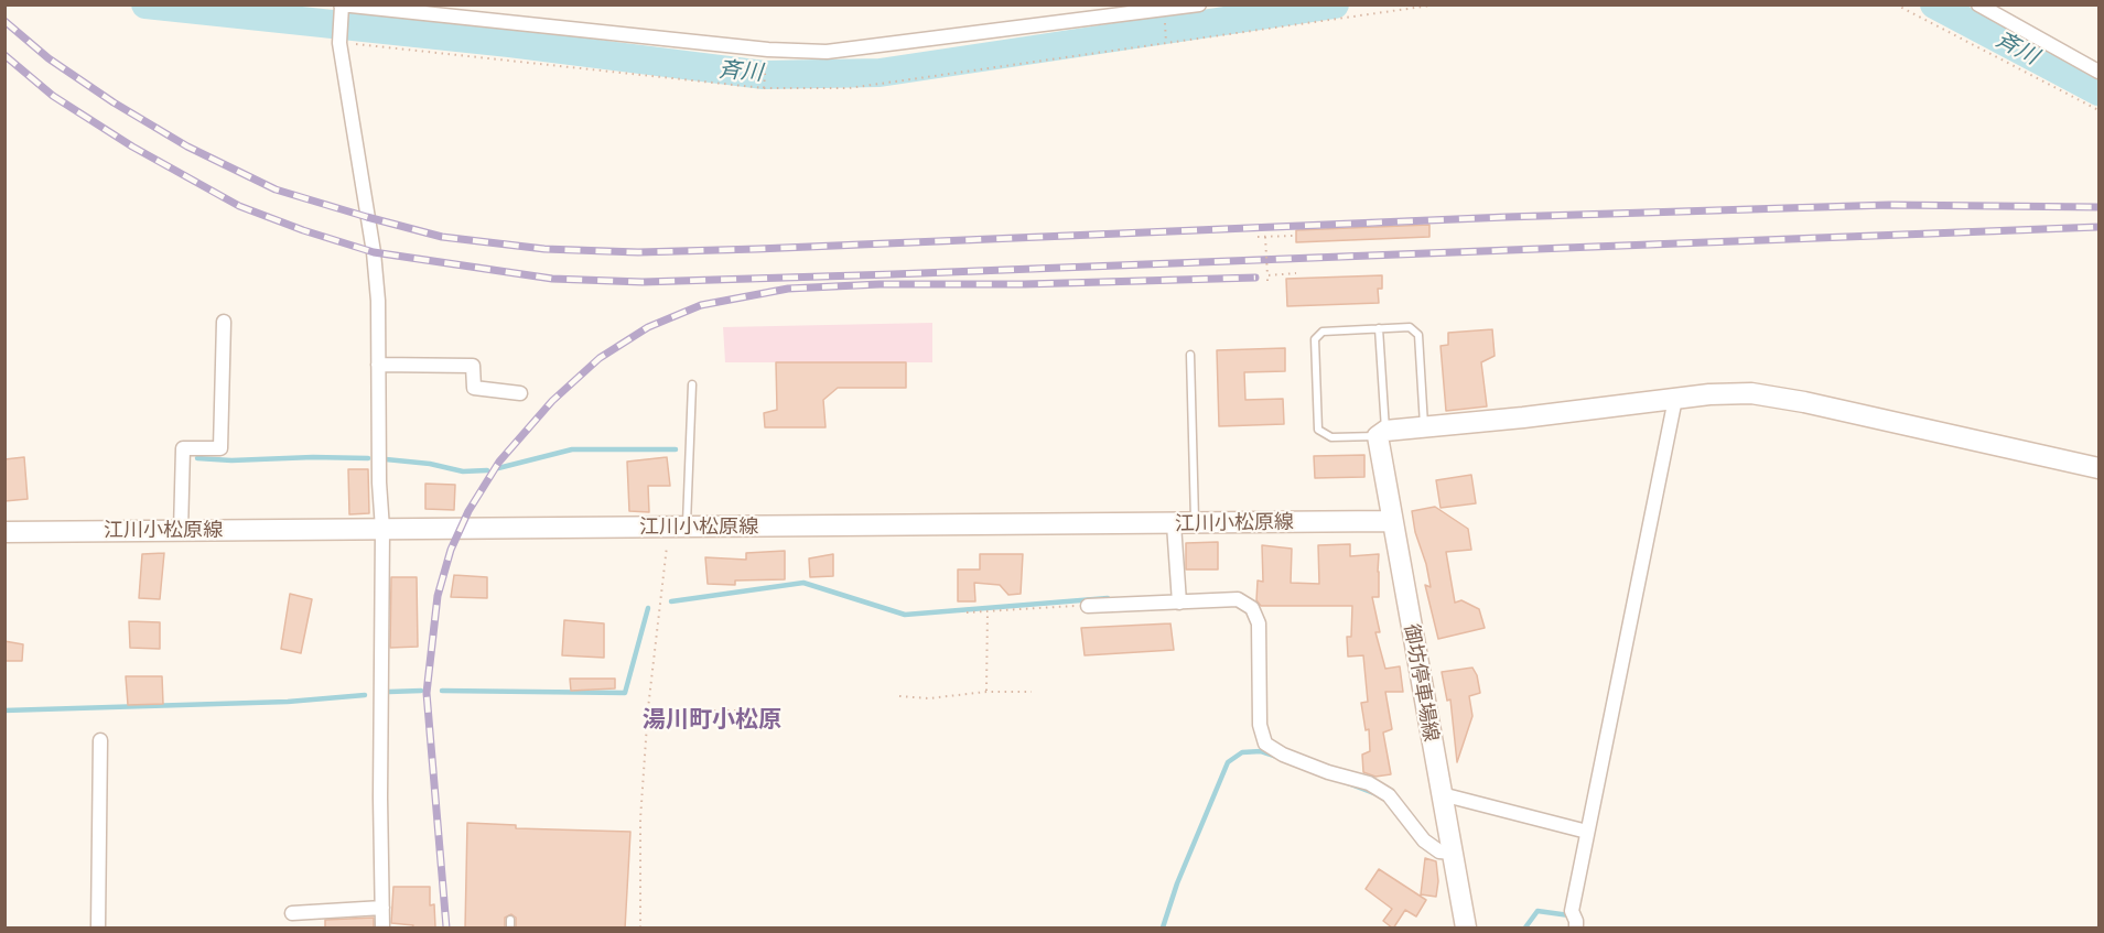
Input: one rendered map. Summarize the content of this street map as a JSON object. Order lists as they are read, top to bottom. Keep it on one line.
{"streets":{"main road":["江川小松原線","御坊停車場線"]},"crossings":[["江川小松原線","御坊停車場線"]],"districts":["湯川町小松原"],"water":["斉川"]}
